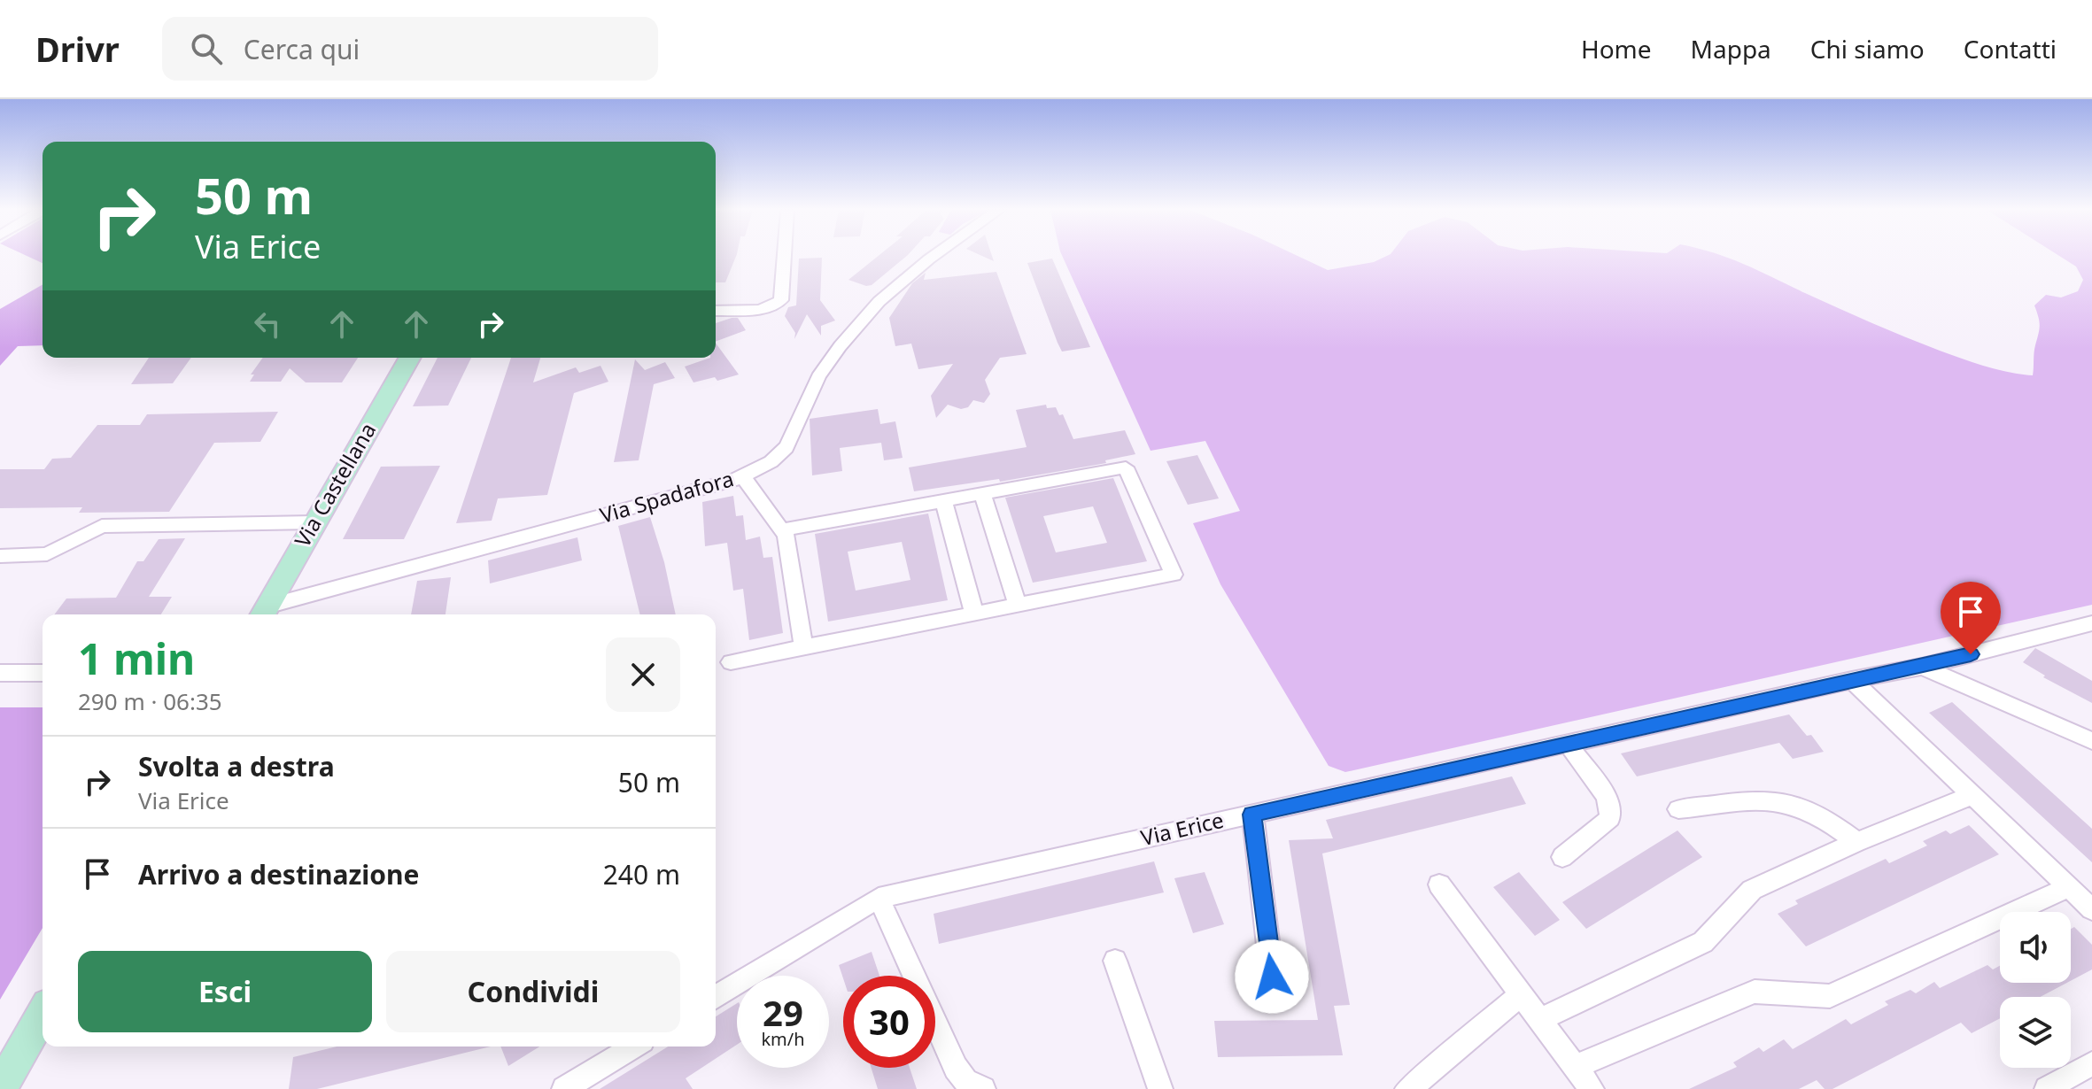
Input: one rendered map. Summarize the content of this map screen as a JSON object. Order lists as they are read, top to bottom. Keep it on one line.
{"streets":{"main road":["Via Castellana"],"street":["Via Spadafora","Via Erice"]},"crossings":[["Via Castellana","Via Spadafora"]],"page":{"header":"Drivr","search":"Cerca qui","nav":["Home","Mappa","Chi siamo","Contatti"],"turn":["50 m","Via Erice"],"heading":["1 min","290 m · 06:35"],"list":[{"name":"Svolta a destra","note":"Via Erice","value":"50 m"},{"name":"Arrivo a destinazione","value":"240 m"}],"buttons":["Esci","Condividi"],"speed":"29 km/h","limit":"30"}}
